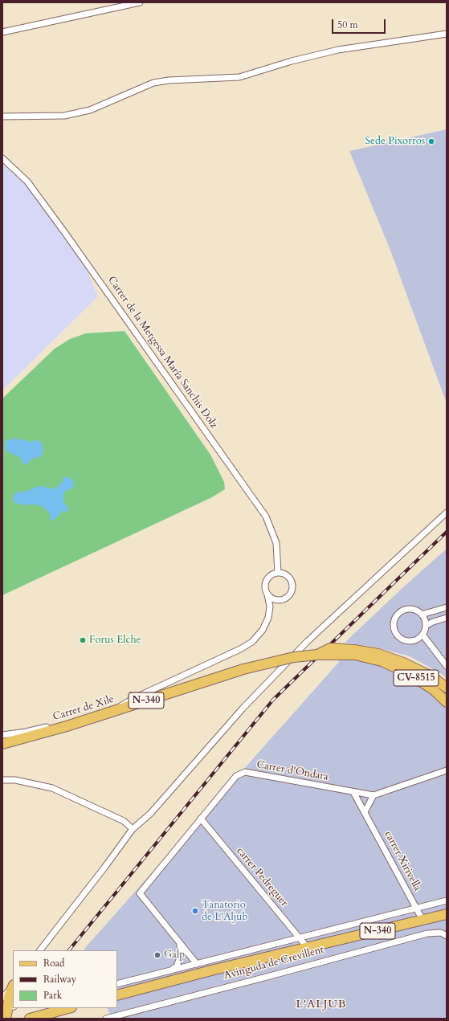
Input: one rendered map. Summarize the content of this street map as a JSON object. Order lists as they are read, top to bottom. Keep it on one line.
{"streets":{"main road":["CV-8515","N-340","Carrer de Xile","Avinguda de Crevillent"],"street":["Carrer de la Metgessa María Sanchis Dolz","Carrer d'Ondara","carrer Xirivella","carrer Pedreguer"]},"crossings":[["CV-8515","N-340"],["CV-8515","Carrer de Xile"],["N-340","Carrer de Xile"],["Carrer d'Ondara","carrer Xirivella"],["Carrer d'Ondara","carrer Pedreguer"],["carrer Xirivella","Avinguda de Crevillent"],["carrer Pedreguer","Avinguda de Crevillent"]],"districts":["L'ALJUB"],"places":["Sede Pixorros","Forus Elche","Tanatorio de L'Aljub","Galp"],"legend":["Road","Railway","Park"],"scale_bar":"50 m"}
